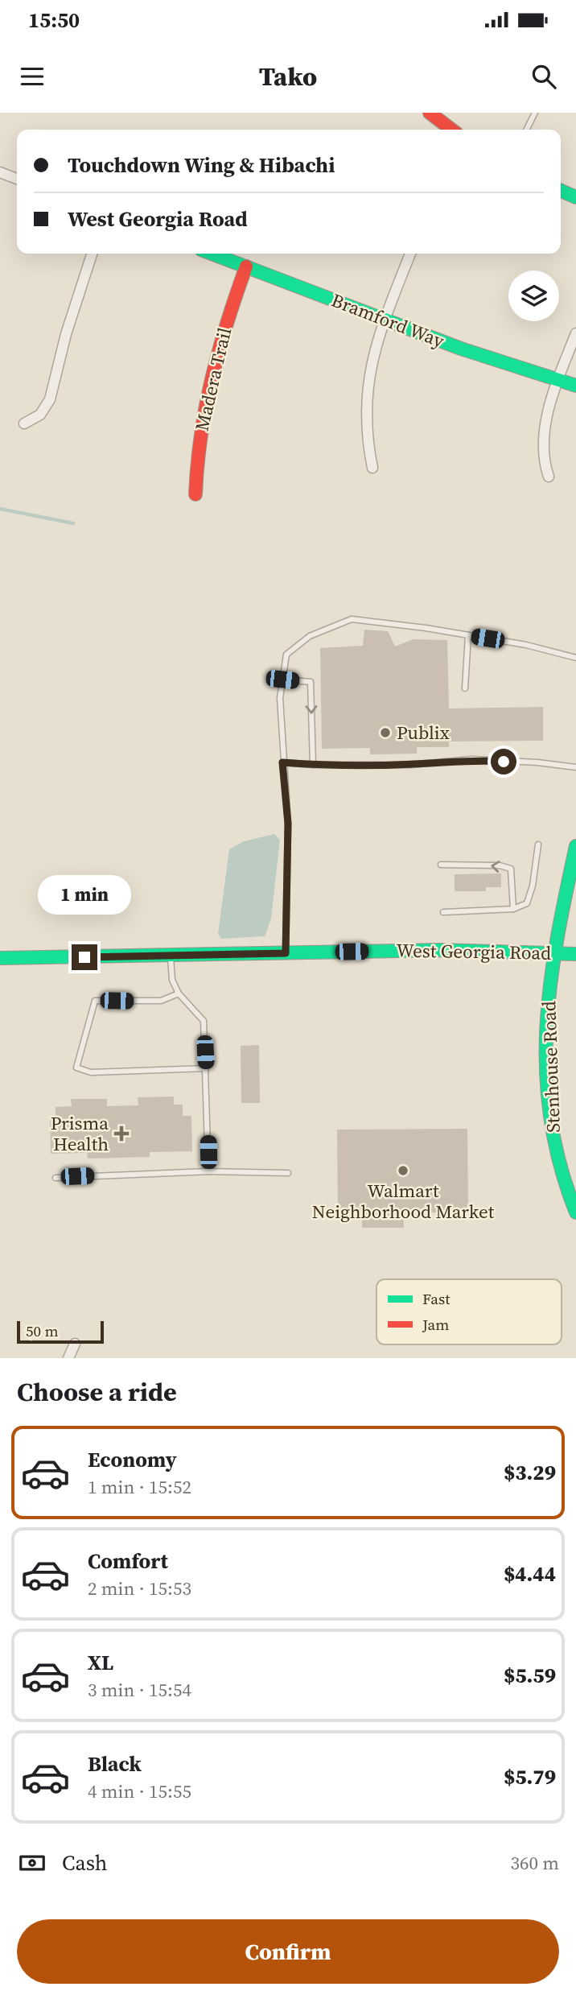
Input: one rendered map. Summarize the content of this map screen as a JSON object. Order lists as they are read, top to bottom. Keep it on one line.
{"streets":{"street":["Bramford Way","Madera Trail","West Georgia Road","Stenhouse Road"]},"crossings":[["Bramford Way","Madera Trail"],["West Georgia Road","Stenhouse Road"]],"places":{"other":["Publix","Walmart Neighborhood Market"],"health":["Prisma Health"]},"legend":["Fast","Jam"],"scale_bar":"50 m","page":{"status":"15:50","header":"Tako","banner":["Touchdown Wing & Hibachi","West Georgia Road"],"bubble":"1 min","scale":"50 m","heading":"Choose a ride","list":[{"name":"Economy","note":"1 min · 15:52","value":"$3.29"},{"name":"Comfort","note":"2 min · 15:53","value":"$4.44"},{"name":"XL","note":"3 min · 15:54","value":"$5.59"},{"name":"Black","note":"4 min · 15:55","value":"$5.79"}],"pay":["Cash","360 m"],"buttons":"Confirm"}}
